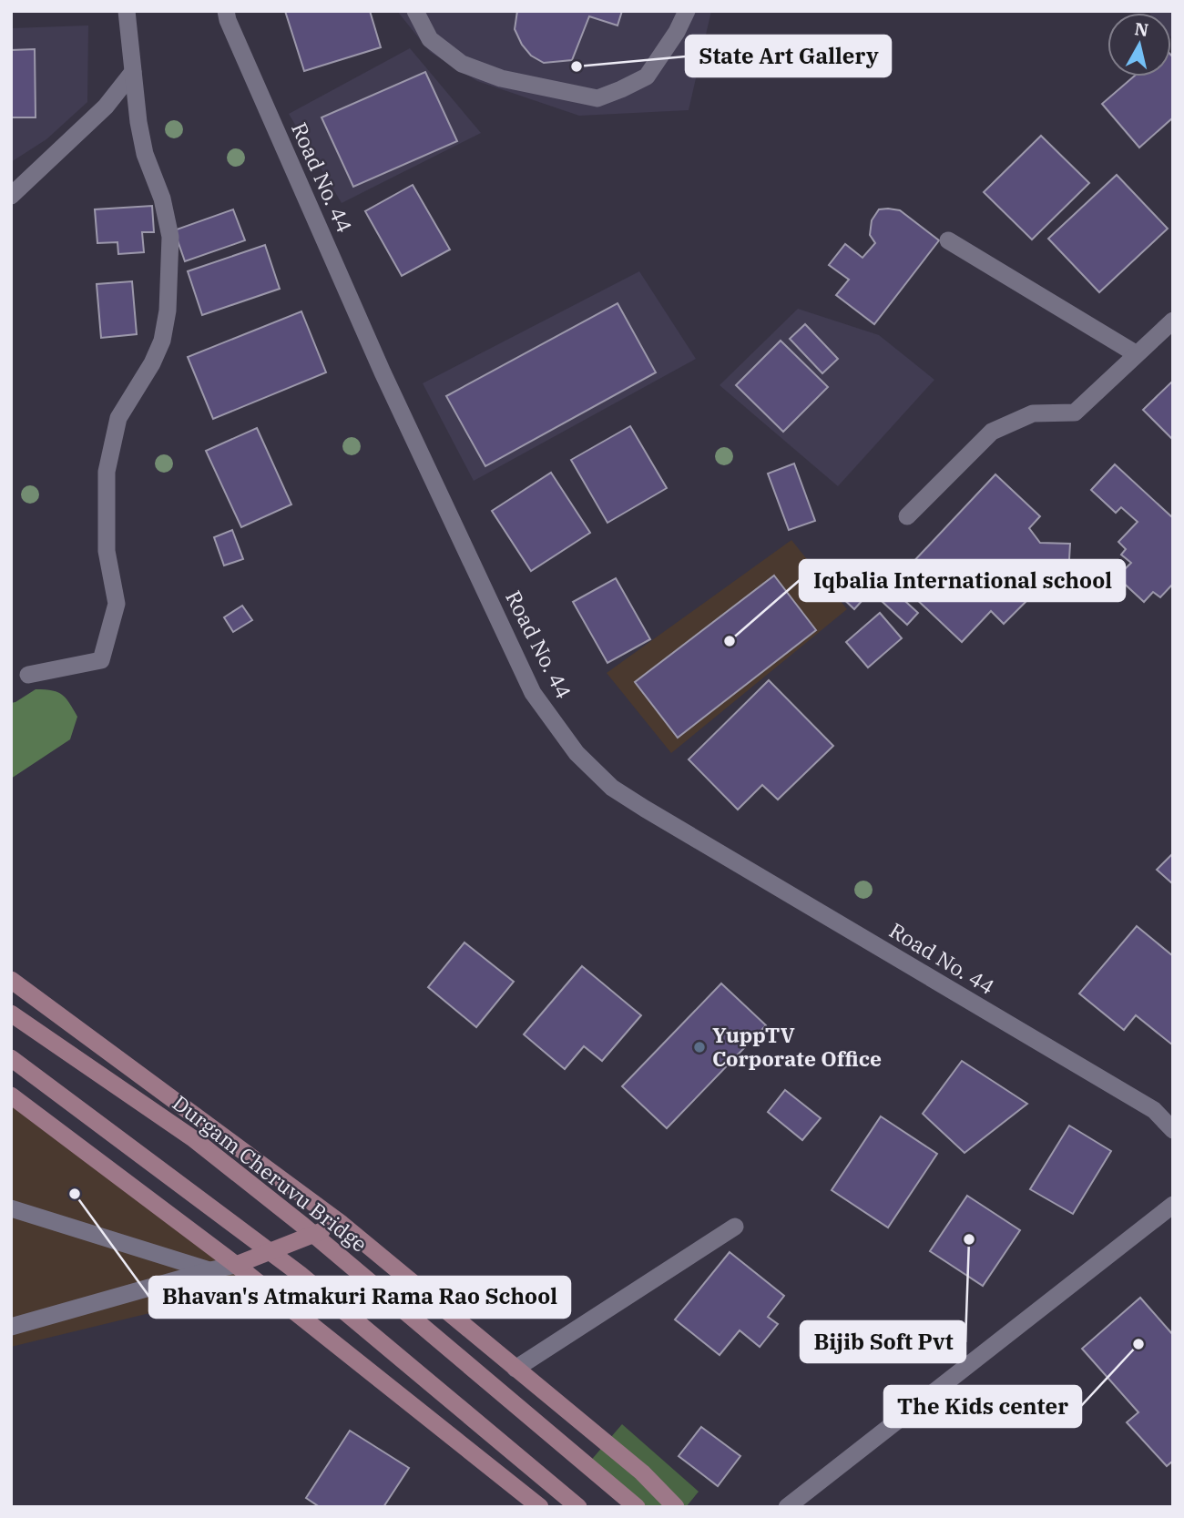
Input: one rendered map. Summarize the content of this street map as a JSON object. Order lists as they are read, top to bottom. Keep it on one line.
{"streets":{"main road":["Durgam Cheruvu Bridge"],"street":["Road No. 44"]},"places":["State Art Gallery","Iqbalia International school","YuppTV Corporate Office","Bhavan's Atmakuri Rama Rao School","Bijib Soft Pvt","The Kids center"],"north":"top"}
